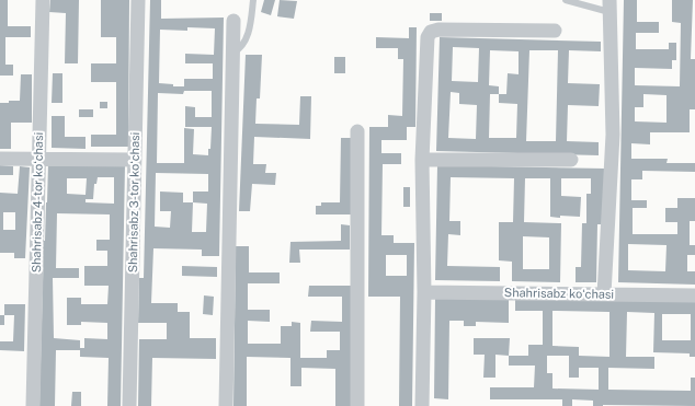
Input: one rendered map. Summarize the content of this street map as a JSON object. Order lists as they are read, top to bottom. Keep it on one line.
{"streets":{"street":["Shahrisabz 4-tor koʻchasi","Shahrisabz 3-tor koʻchasi","Shahrisabz koʻchasi"]}}
